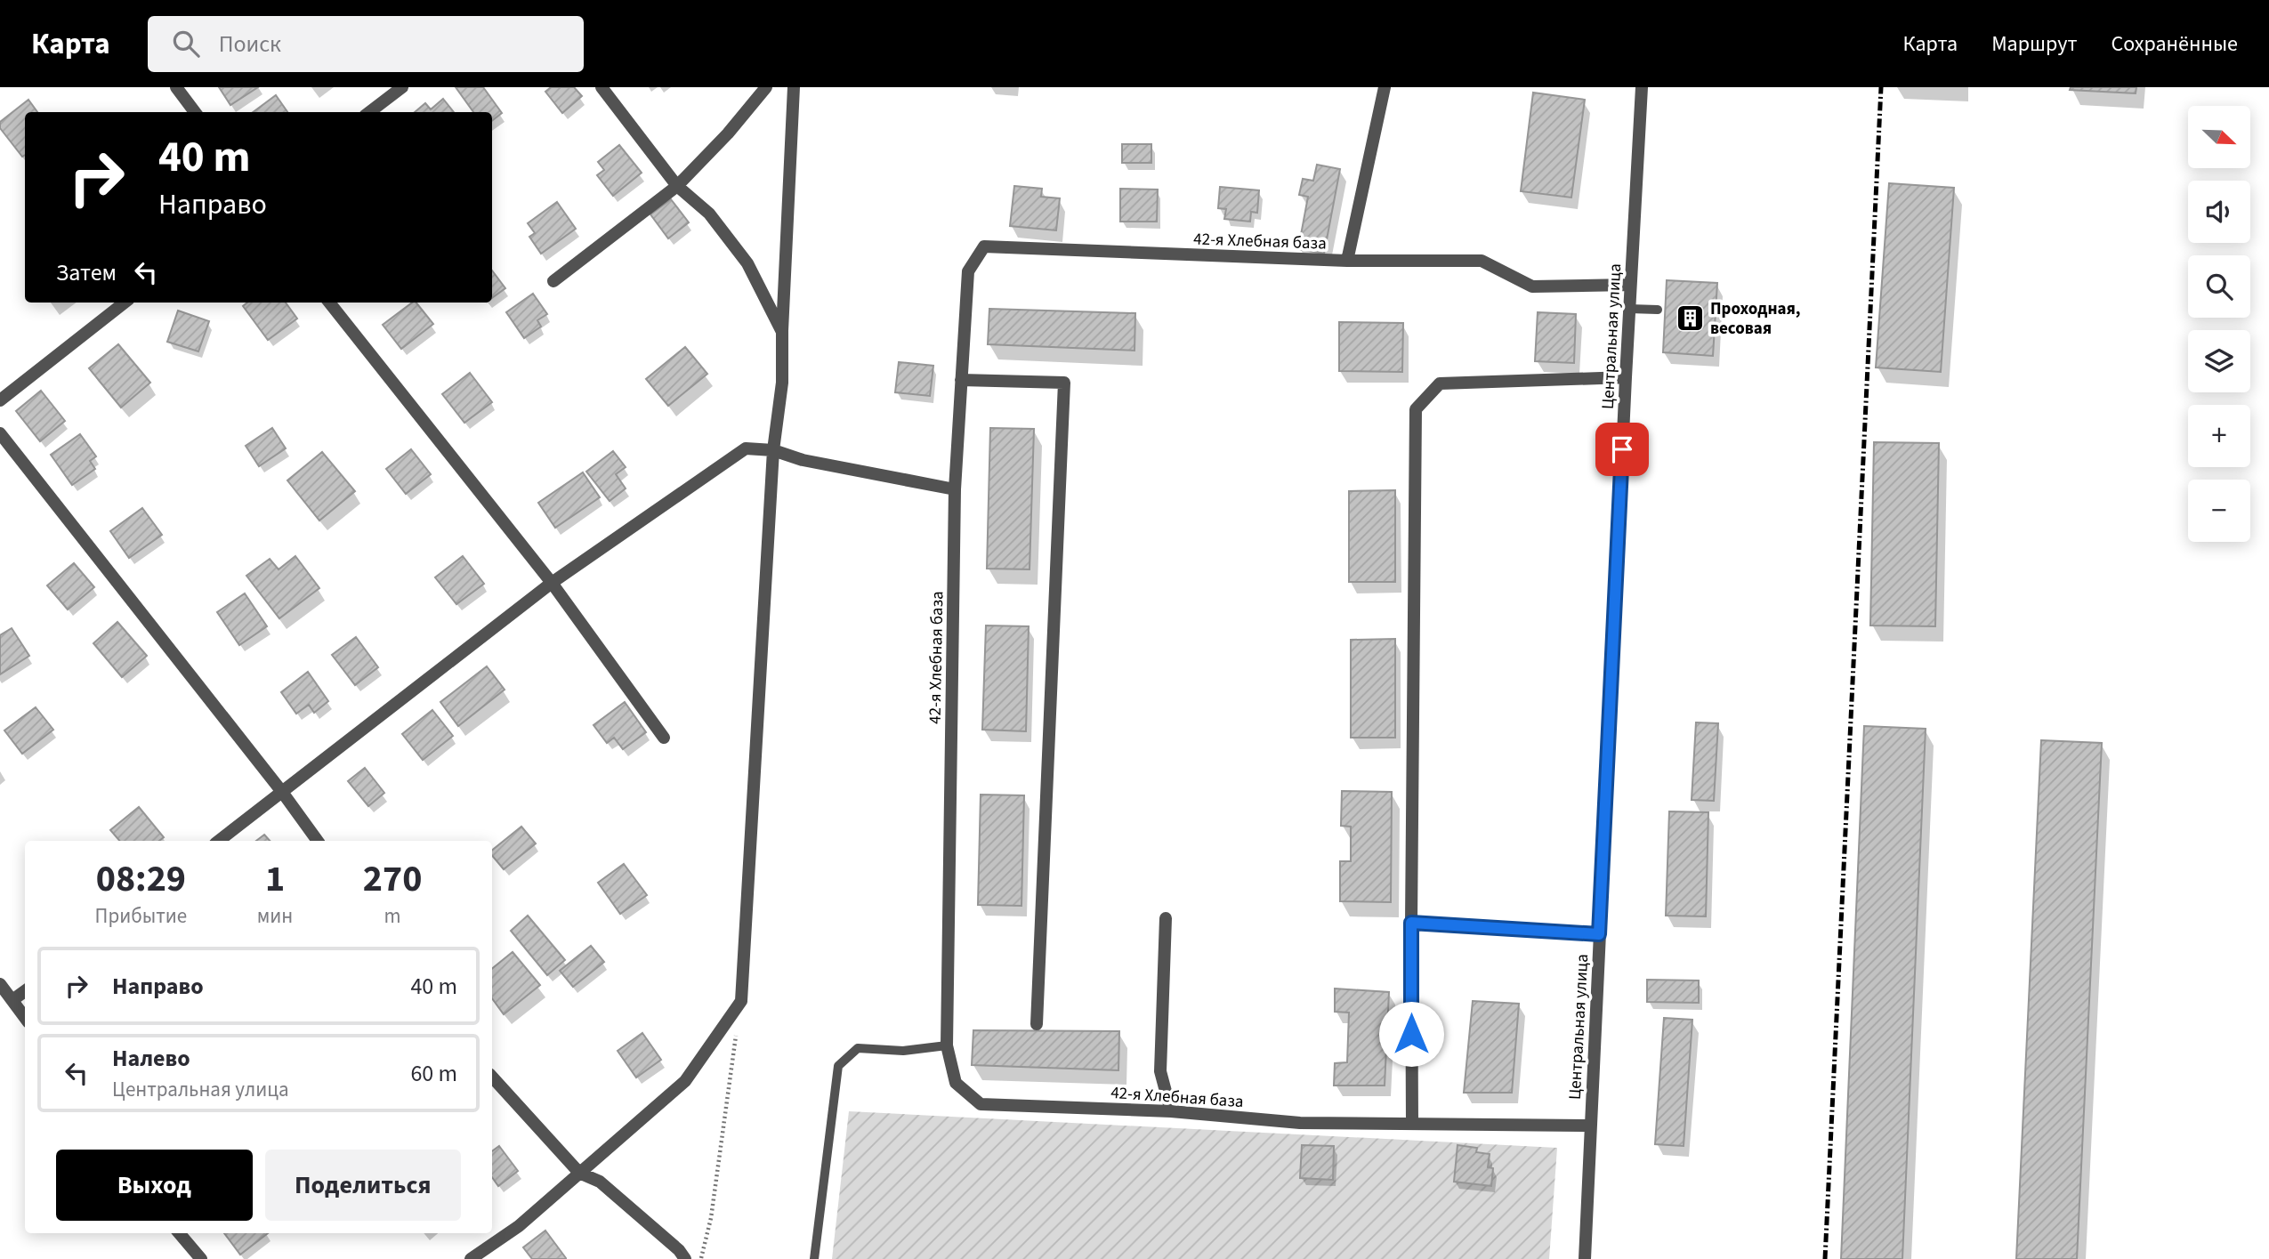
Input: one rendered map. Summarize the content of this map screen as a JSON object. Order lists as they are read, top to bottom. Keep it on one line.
{"streets":{"street":["42-я Хлебная база","Центральная улица"]},"crossings":[["42-я Хлебная база","Центральная улица"]],"places":{"building":["Проходная, весовая"]},"north":"bottom right","page":{"header":"Карта","search":"Поиск","nav":["Карта","Маршрут","Сохранённые"],"map_buttons":["+","−"],"turn":["40 m","Направо"],"then":"Затем","eta":["08:29","Прибытие","1","мин","270","m"],"list":[{"name":"Направо","value":"40 m"},{"name":"Налево","note":"Центральная улица","value":"60 m"}],"buttons":["Выход","Поделиться"]}}
